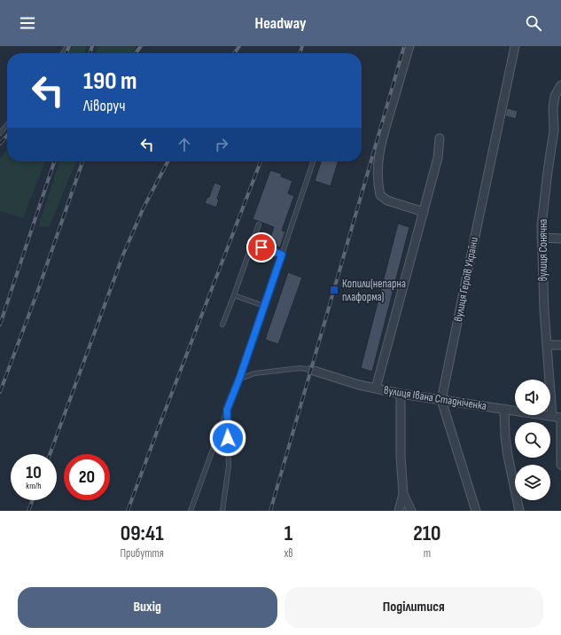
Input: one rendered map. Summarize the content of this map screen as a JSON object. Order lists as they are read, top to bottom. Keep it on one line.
{"streets":{"street":["вулиця Сонячна","вулиця Героїв України","вулиця Івана Стадніченка"]},"crossings":[["вулиця Сонячна","вулиця Івана Стадніченка"],["вулиця Героїв України","вулиця Івана Стадніченка"]],"places":{"transit":["Копили(непарна плаформа)"]},"page":{"header":"Headway","turn":["190 m","Ліворуч"],"speed":"10 km/h","limit":"20","eta":["09:41","Прибуття","1","хв","210","m"],"buttons":["Вихід","Поділитися"]}}
